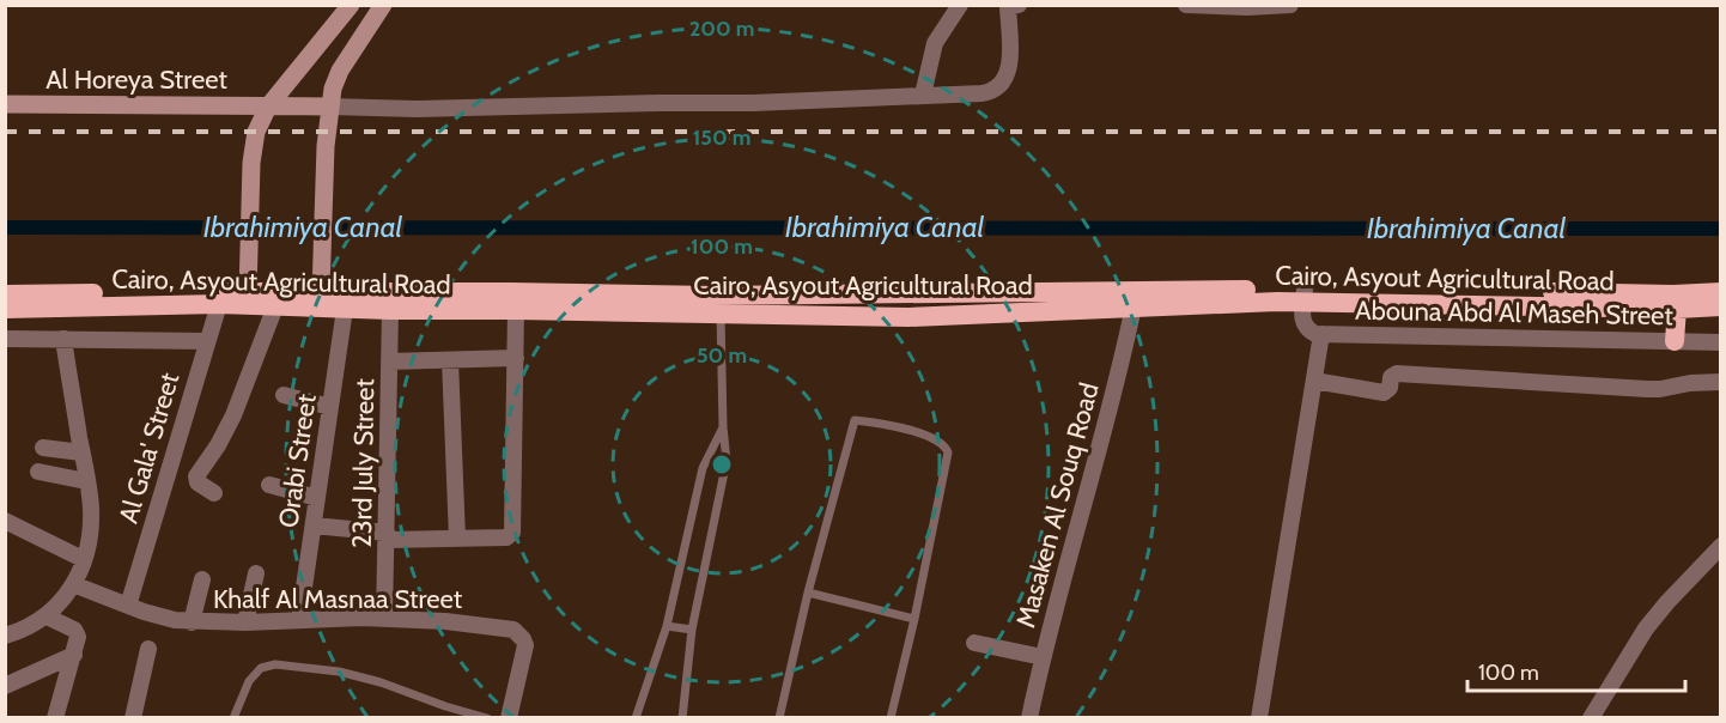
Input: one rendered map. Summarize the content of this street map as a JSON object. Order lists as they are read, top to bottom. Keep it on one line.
{"streets":{"highway":["Cairo, Asyout Agricultural Road"],"main road":["Al Horeya Street"],"street":["Abouna Abd Al Maseh Street","Al Gala' Street","Orabi Street","23rd July Street","Masaken Al Souq Road","Khalf Al Masnaa Street"]},"crossings":[["Cairo, Asyout Agricultural Road","Abouna Abd Al Maseh Street"],["Cairo, Asyout Agricultural Road","Al Gala' Street"],["Cairo, Asyout Agricultural Road","Orabi Street"],["Cairo, Asyout Agricultural Road","23rd July Street"],["Cairo, Asyout Agricultural Road","Masaken Al Souq Road"],["Al Gala' Street","Khalf Al Masnaa Street"],["Orabi Street","Khalf Al Masnaa Street"],["23rd July Street","Khalf Al Masnaa Street"]],"water":["Ibrahimiya Canal"],"scale_bar":"100 m","rings":["200 m","150 m","100 m","50 m"]}
